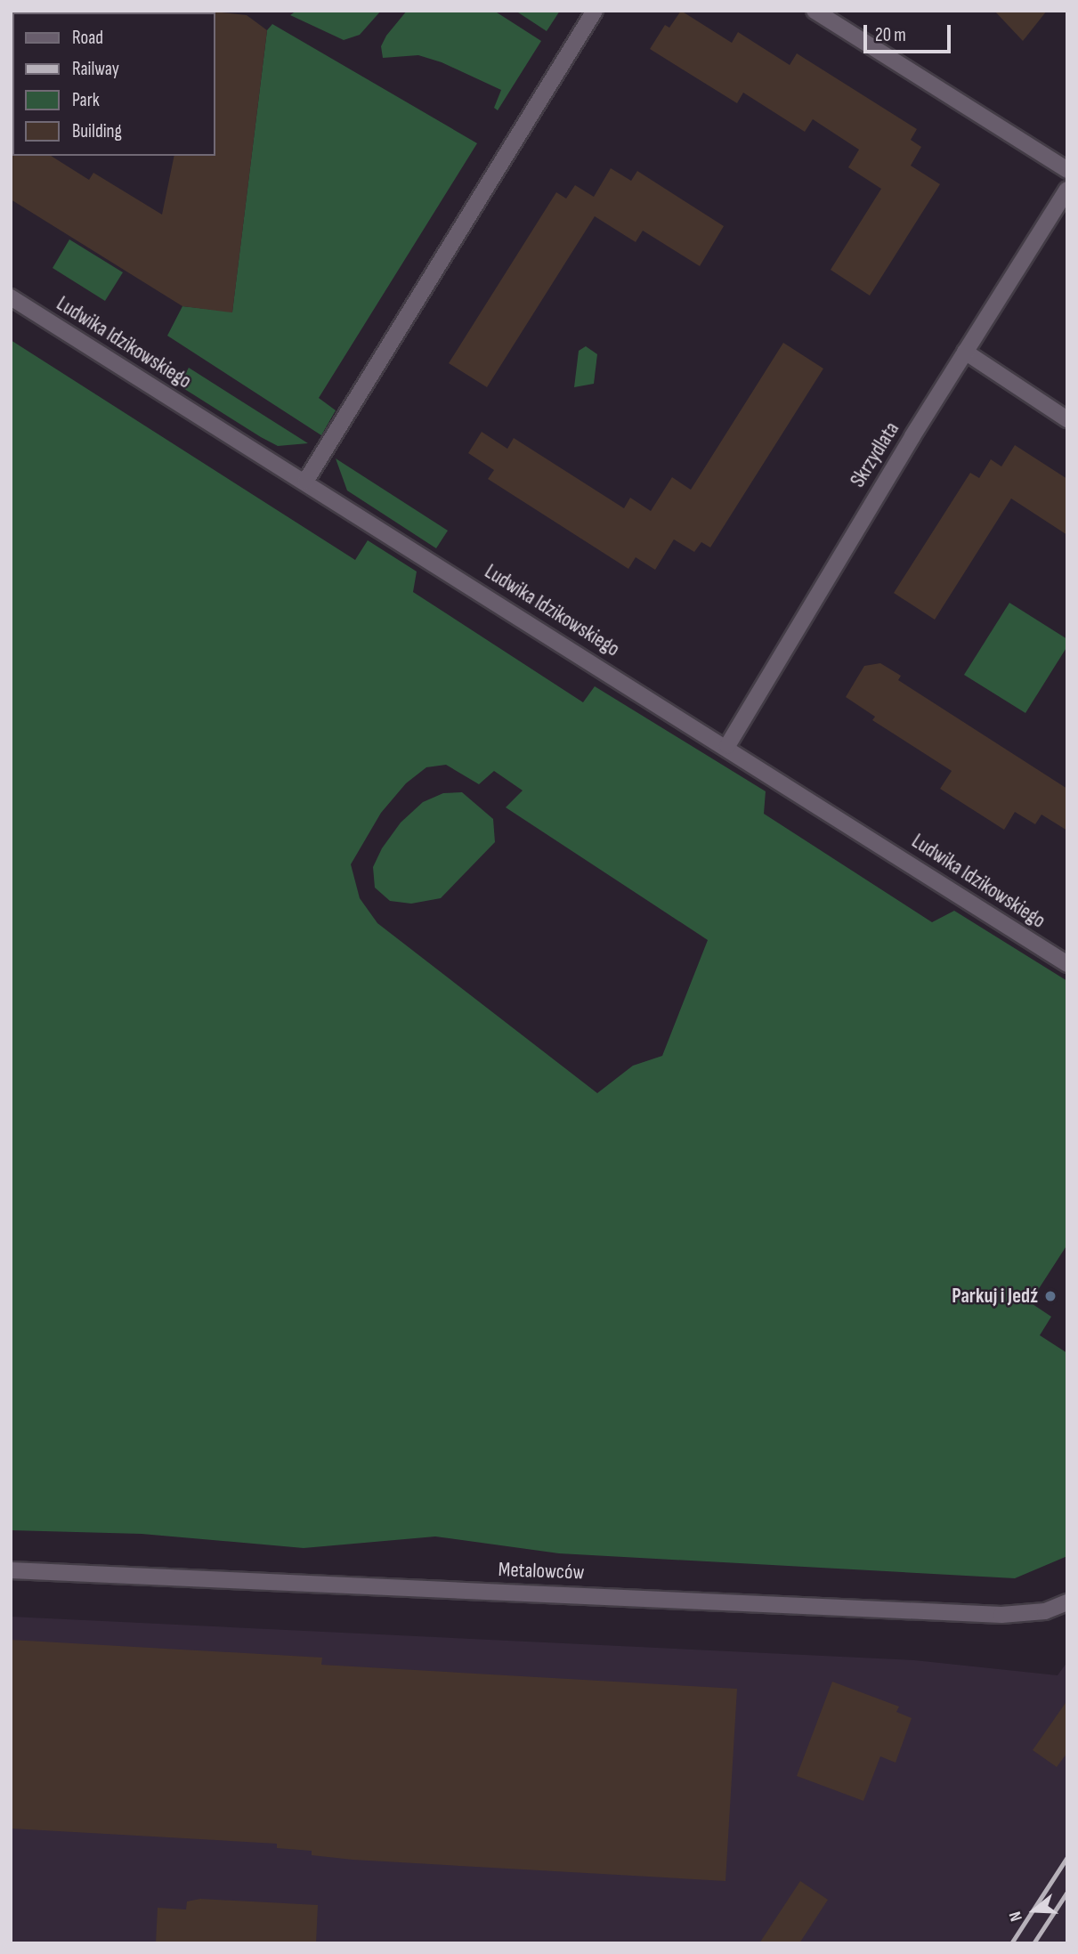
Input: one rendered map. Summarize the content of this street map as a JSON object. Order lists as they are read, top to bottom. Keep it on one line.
{"streets":{"street":["Ludwika Idzikowskiego","Skrzydlata","Metalowców"]},"crossings":[["Ludwika Idzikowskiego","Skrzydlata"]],"places":["Parkuj i Jedź"],"legend":["Road","Railway","Park","Building"],"scale_bar":"20 m","north":"left"}
